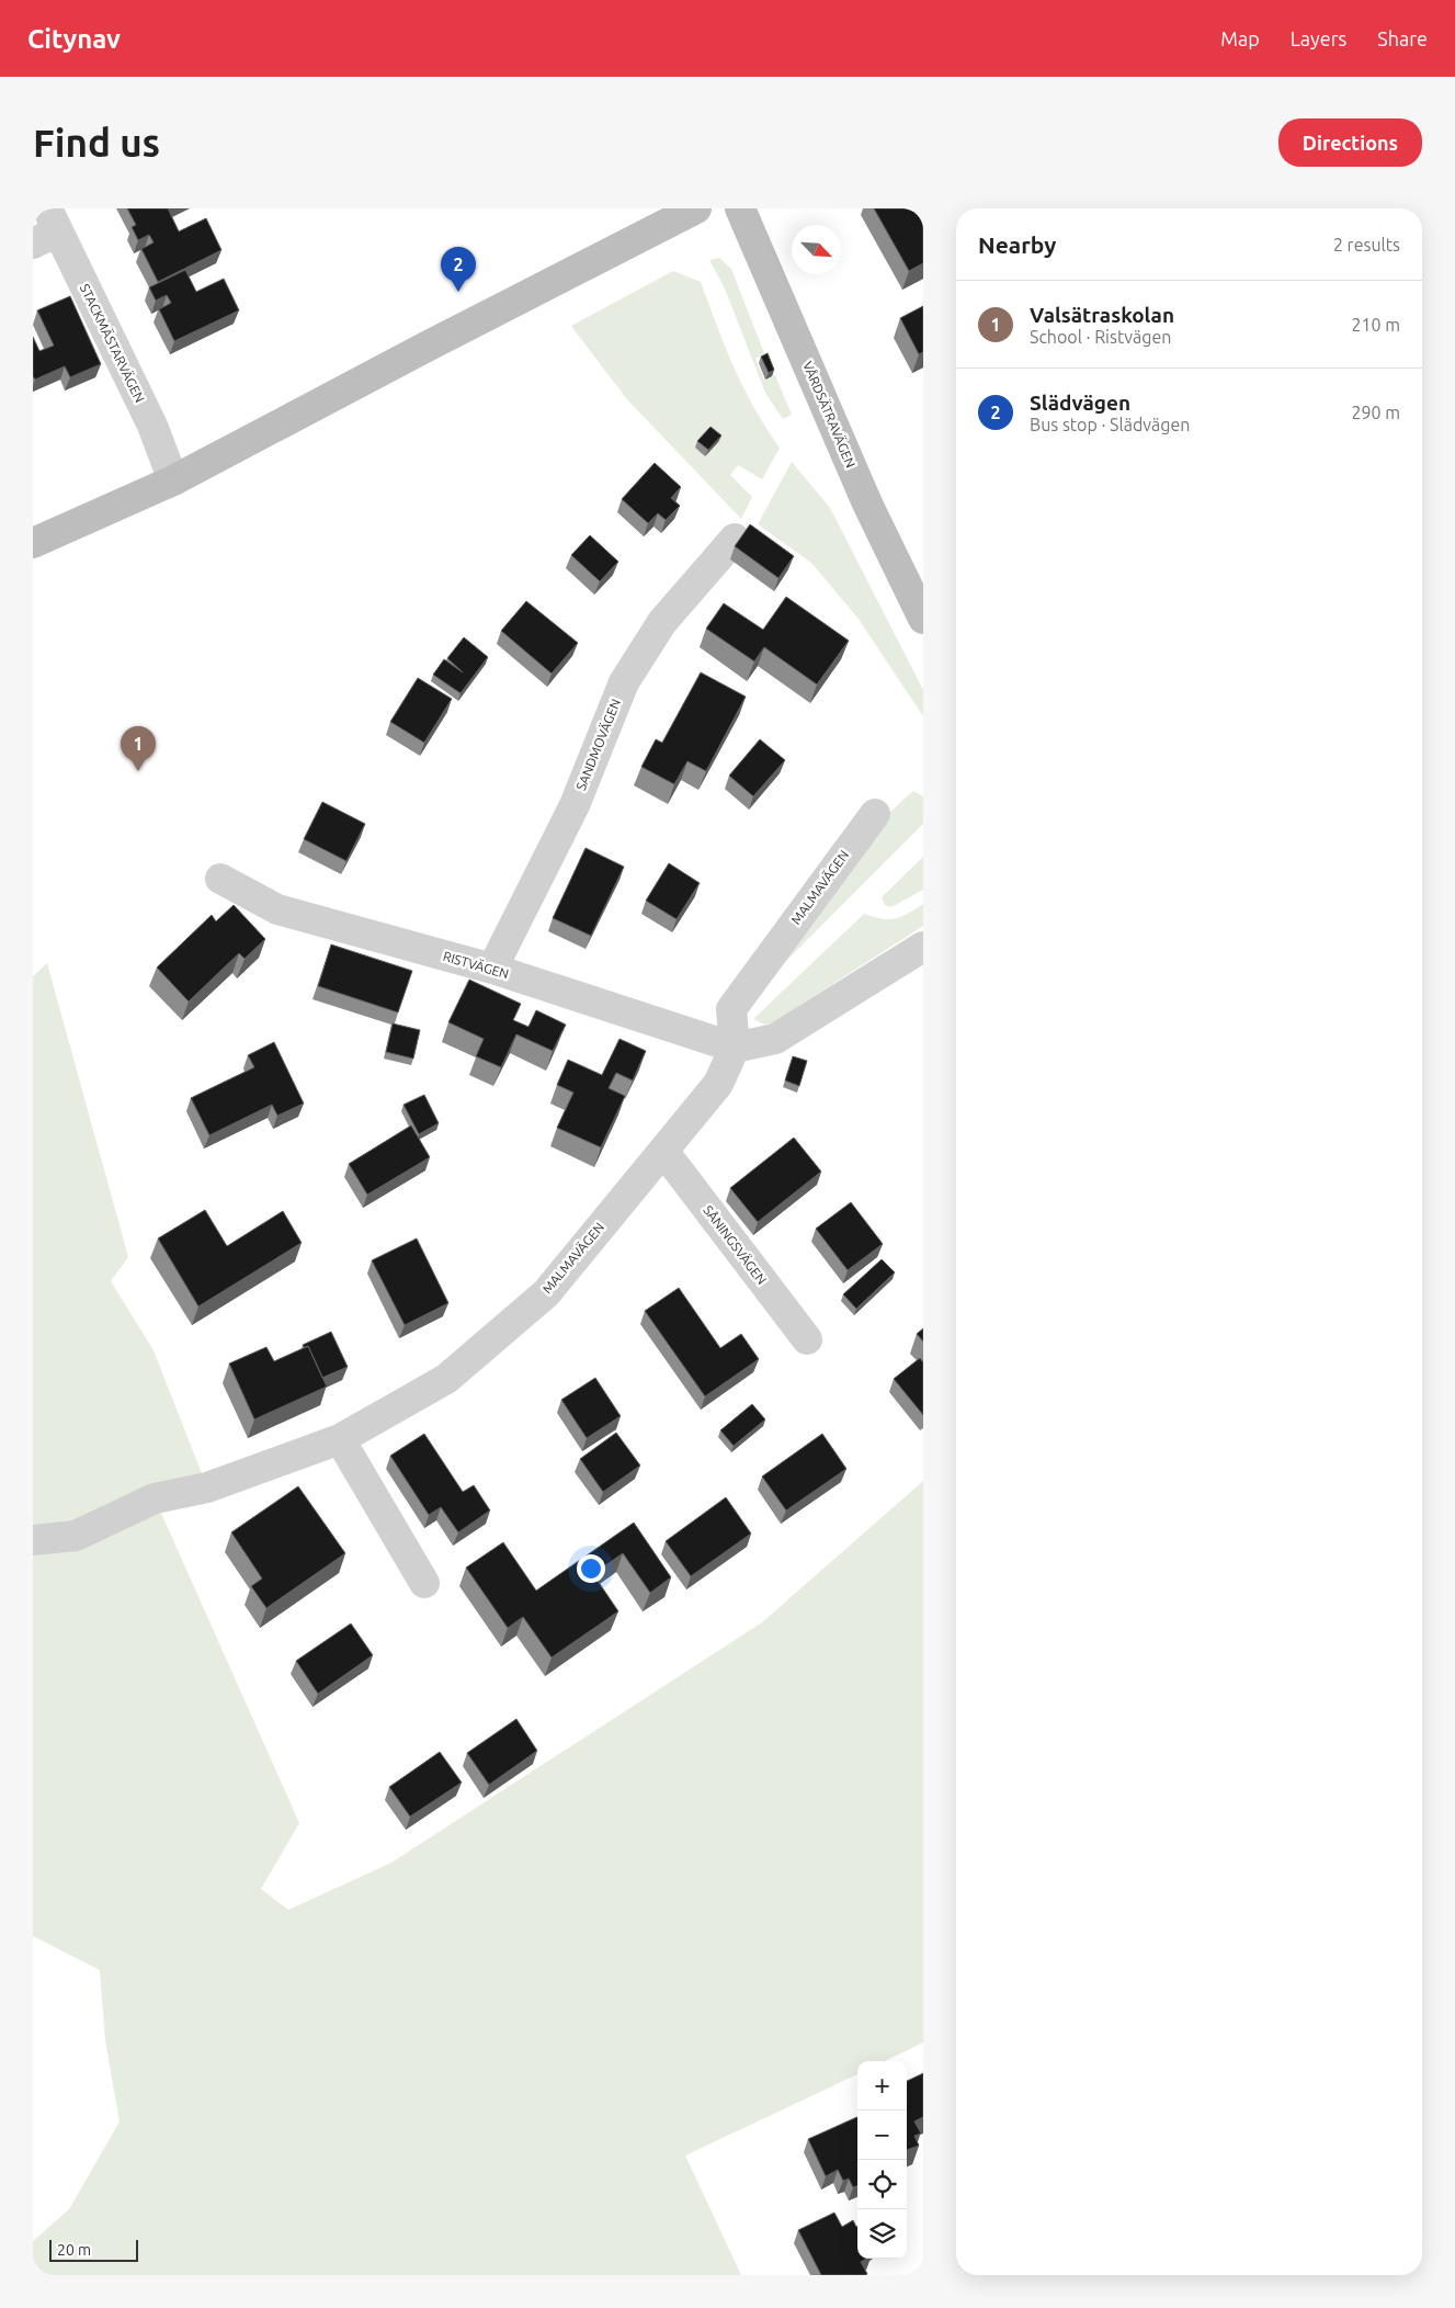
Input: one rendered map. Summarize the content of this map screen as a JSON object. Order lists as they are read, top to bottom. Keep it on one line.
{"streets":{"street":["STACKMÄSTARVÄGEN","VÅRDSÄTRAVÄGEN","SANDMOVÄGEN","MALMAVÄGEN","RISTVÄGEN","SÅNINGSVÄGEN"]},"crossings":[["SANDMOVÄGEN","RISTVÄGEN"],["MALMAVÄGEN","RISTVÄGEN"],["MALMAVÄGEN","SÅNINGSVÄGEN"]],"scale_bar":"20 m","north":"bottom right","page":{"header":"Citynav","nav":["Map","Layers","Share"],"buttons":"Directions","title":"Find us","heading":["Nearby","2 results"],"pins":["2","1"],"list":[{"mark":"1","name":"Valsätraskolan","note":"School · Ristvägen","value":"210 m"},{"mark":"2","name":"Slädvägen","note":"Bus stop · Slädvägen","value":"290 m"}],"map_buttons":["+","−"],"scale":"20 m"}}
